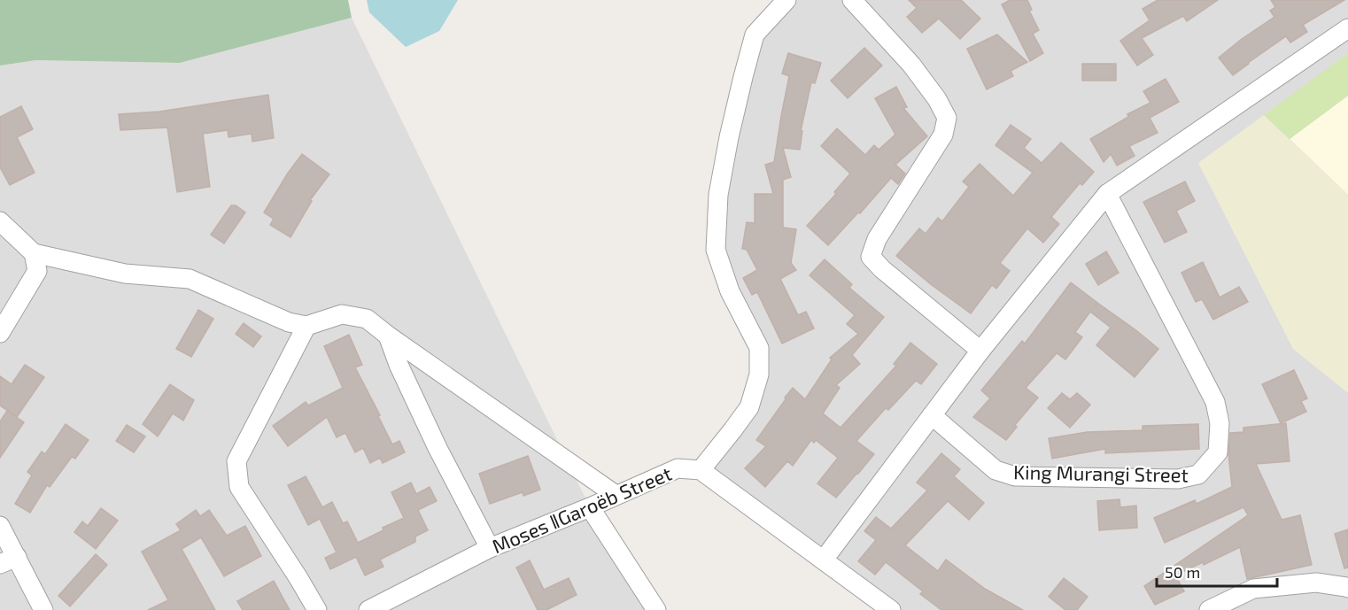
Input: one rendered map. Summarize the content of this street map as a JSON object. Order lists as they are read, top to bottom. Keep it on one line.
{"streets":{"street":["King Murangi Street","Moses ǁGaroëb Street"]},"scale_bar":"50 m"}
